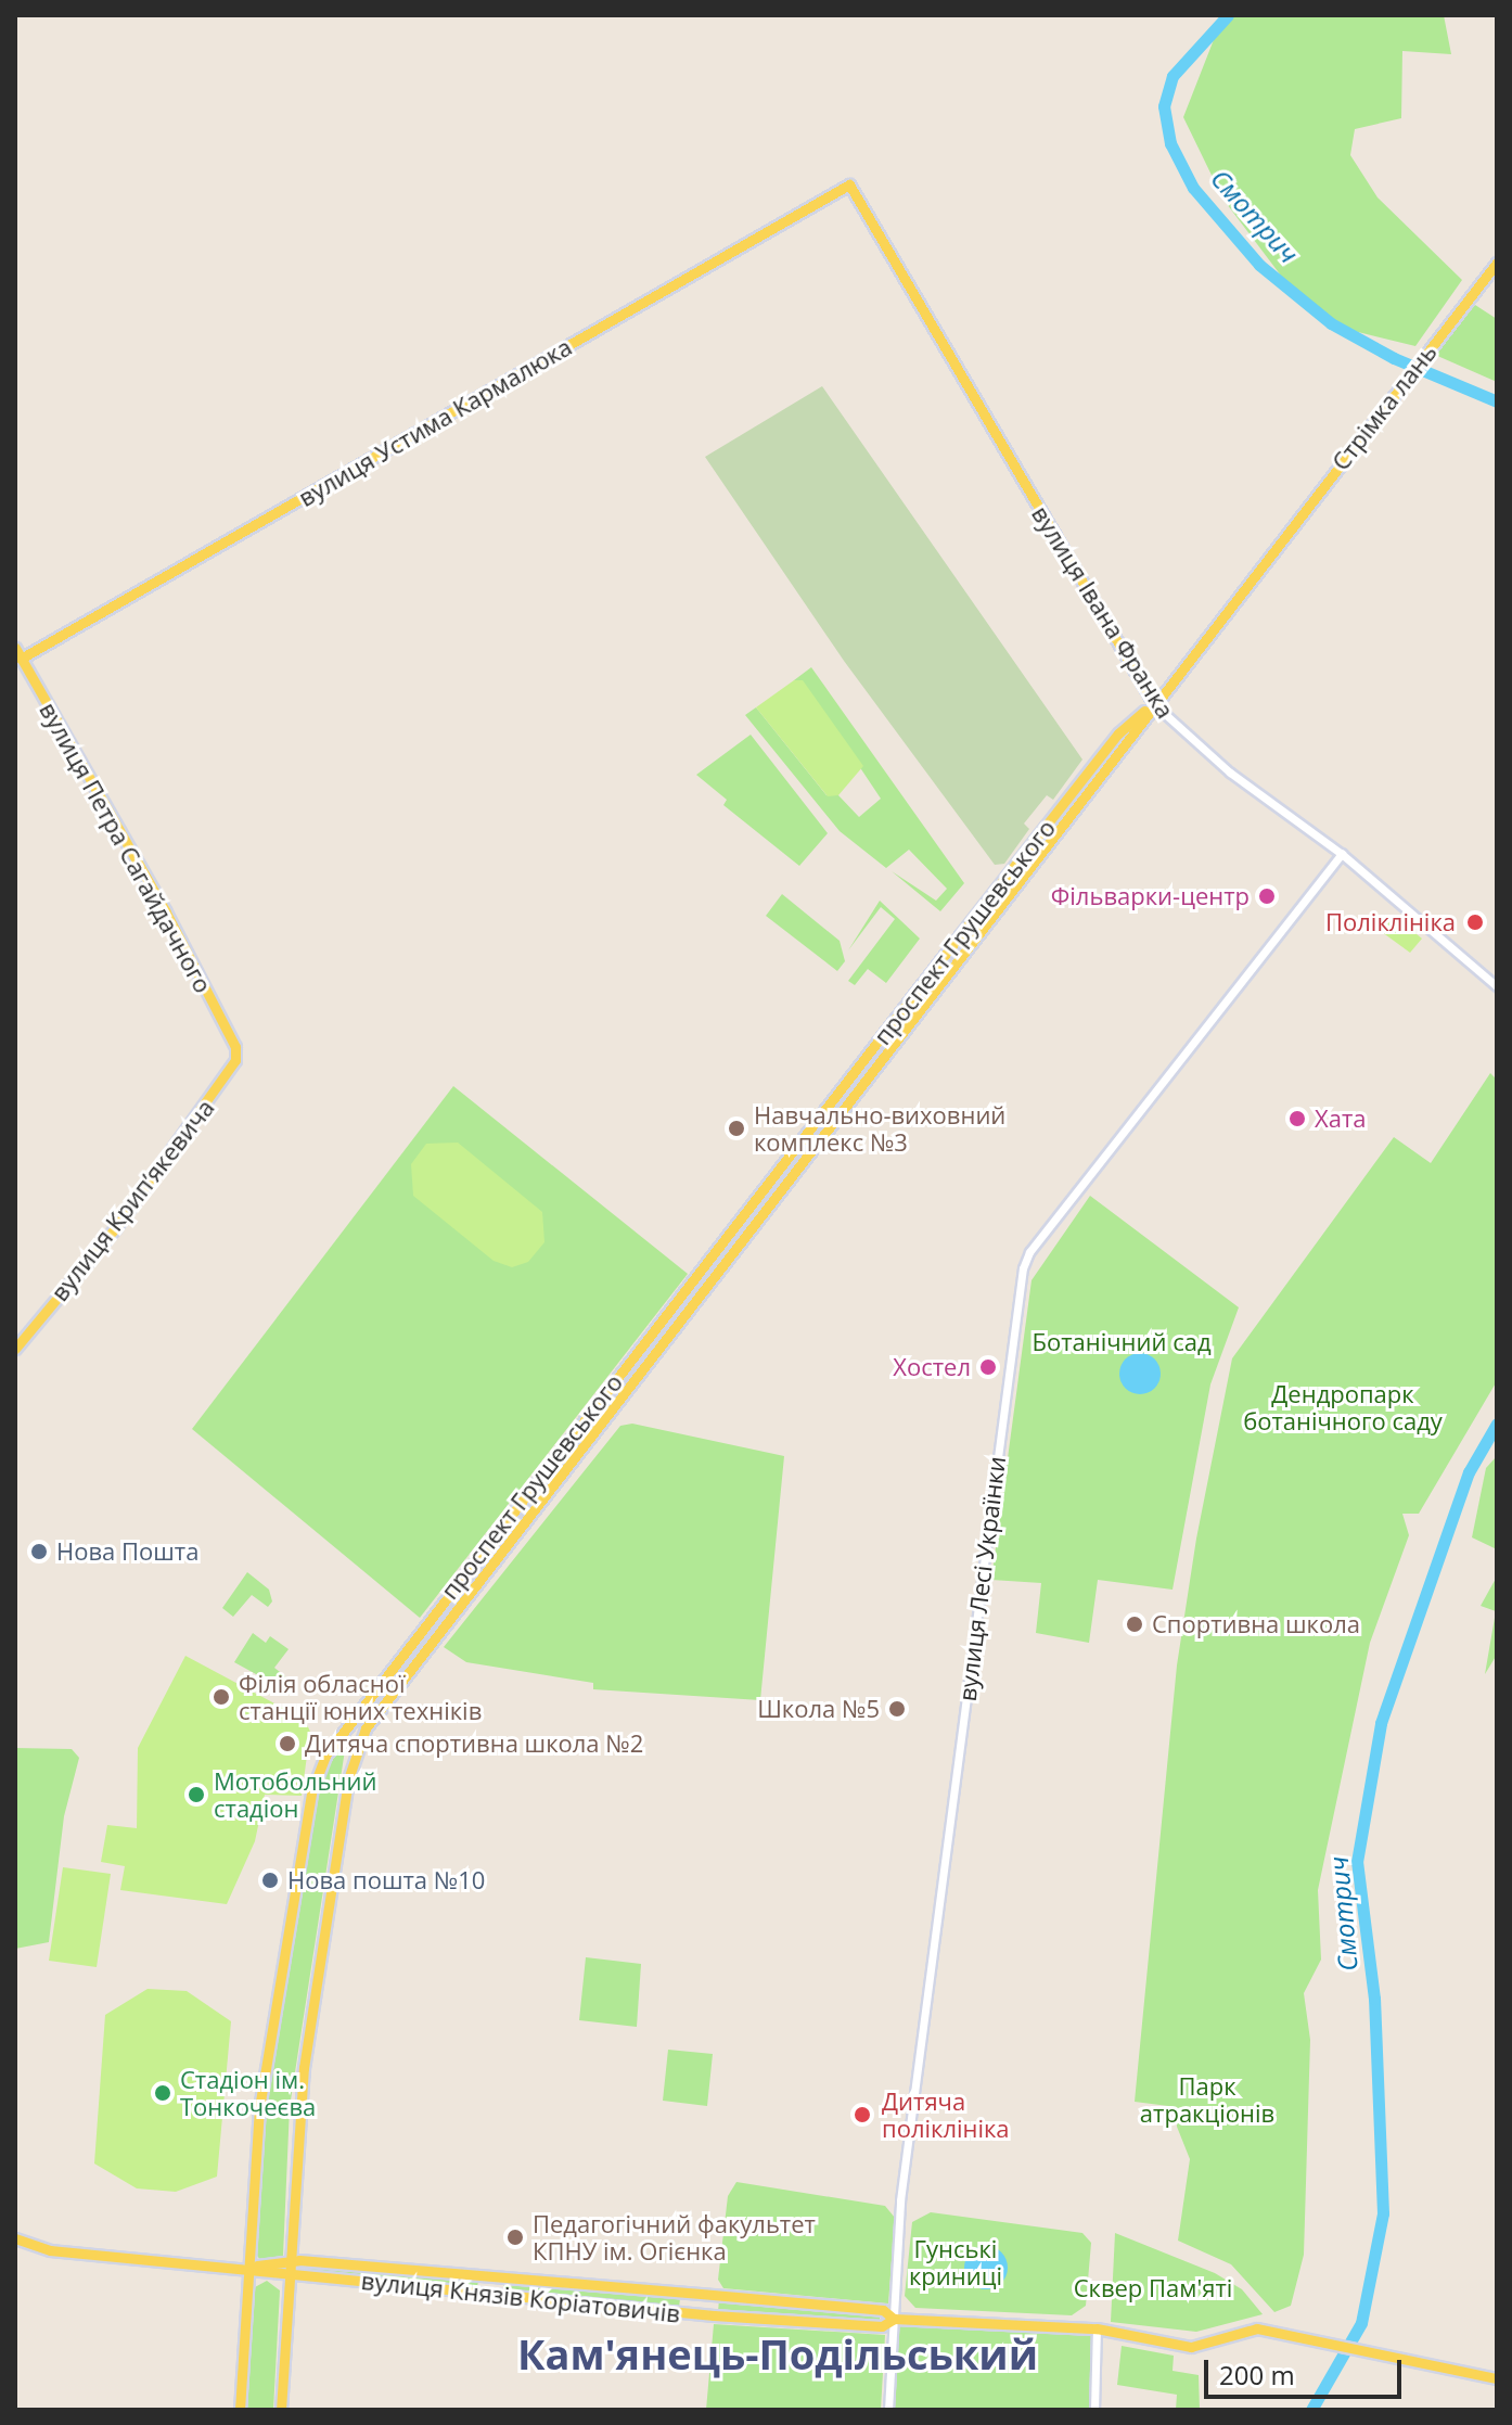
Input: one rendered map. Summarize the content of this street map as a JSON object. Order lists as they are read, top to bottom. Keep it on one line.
{"streets":{"main road":["Стрімка лань","вулиця Устима Кармалюка","вулиця Івана Франка","вулиця Петра Сагайдачного","проспект Грушевського","вулиця Крипʼякевича","вулиця Князів Коріатовичів"],"street":["вулиця Лесі Українки"]},"crossings":[["Стрімка лань","проспект Грушевського"],["вулиця Устима Кармалюка","вулиця Івана Франка"],["вулиця Устима Кармалюка","вулиця Петра Сагайдачного"],["вулиця Івана Франка","проспект Грушевського"],["вулиця Івана Франка","вулиця Лесі Українки"],["вулиця Петра Сагайдачного","вулиця Крипʼякевича"],["проспект Грушевського","вулиця Князів Коріатовичів"],["вулиця Лесі Українки","вулиця Князів Коріатовичів"]],"districts":["Кам'янець-Подільський"],"water":["Смотрич"],"parks":["Ботанічний сад","Дендропарк ботанічного саду","Парк атракціонів","Гунські криниці","Сквер Пам'яті"],"places":["Фільварки-центр","Поліклініка","Хата","Навчально-виховний комплекс №3","Хостел","Нова Пошта","Спортивна школа","Філія обласної станції юних техніків","Школа №5","Дитяча спортивна школа №2","Мотобольний стадіон","Нова пошта №10","Стадіон ім. Тонкочеєва","Дитяча поліклініка","Педагогічний факультет КПНУ ім. Огієнка"],"scale_bar":"200 m"}
